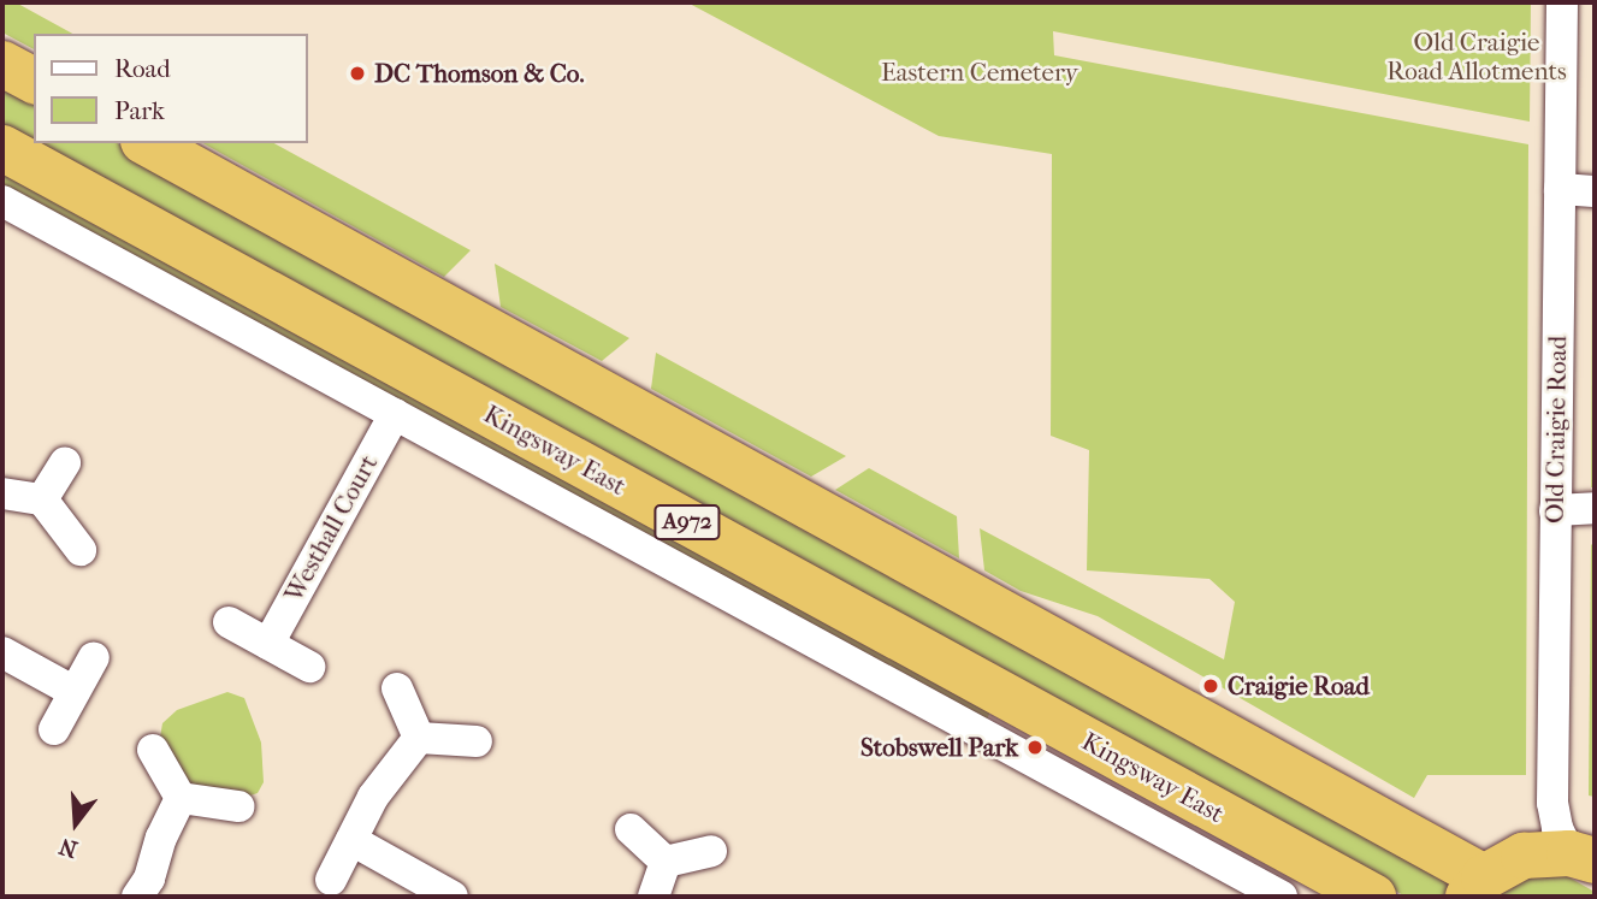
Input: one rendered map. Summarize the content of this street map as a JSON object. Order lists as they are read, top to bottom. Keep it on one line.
{"streets":{"highway":["Kingsway East","A972"],"street":["Old Craigie Road","Westhall Court"]},"crossings":[["Kingsway East","Westhall Court"]],"parks":["Old Craigie Road Allotments","Eastern Cemetery"],"places":["DC Thomson & Co.","Craigie Road","Stobswell Park"],"legend":["Road","Park"],"north":"bottom"}
